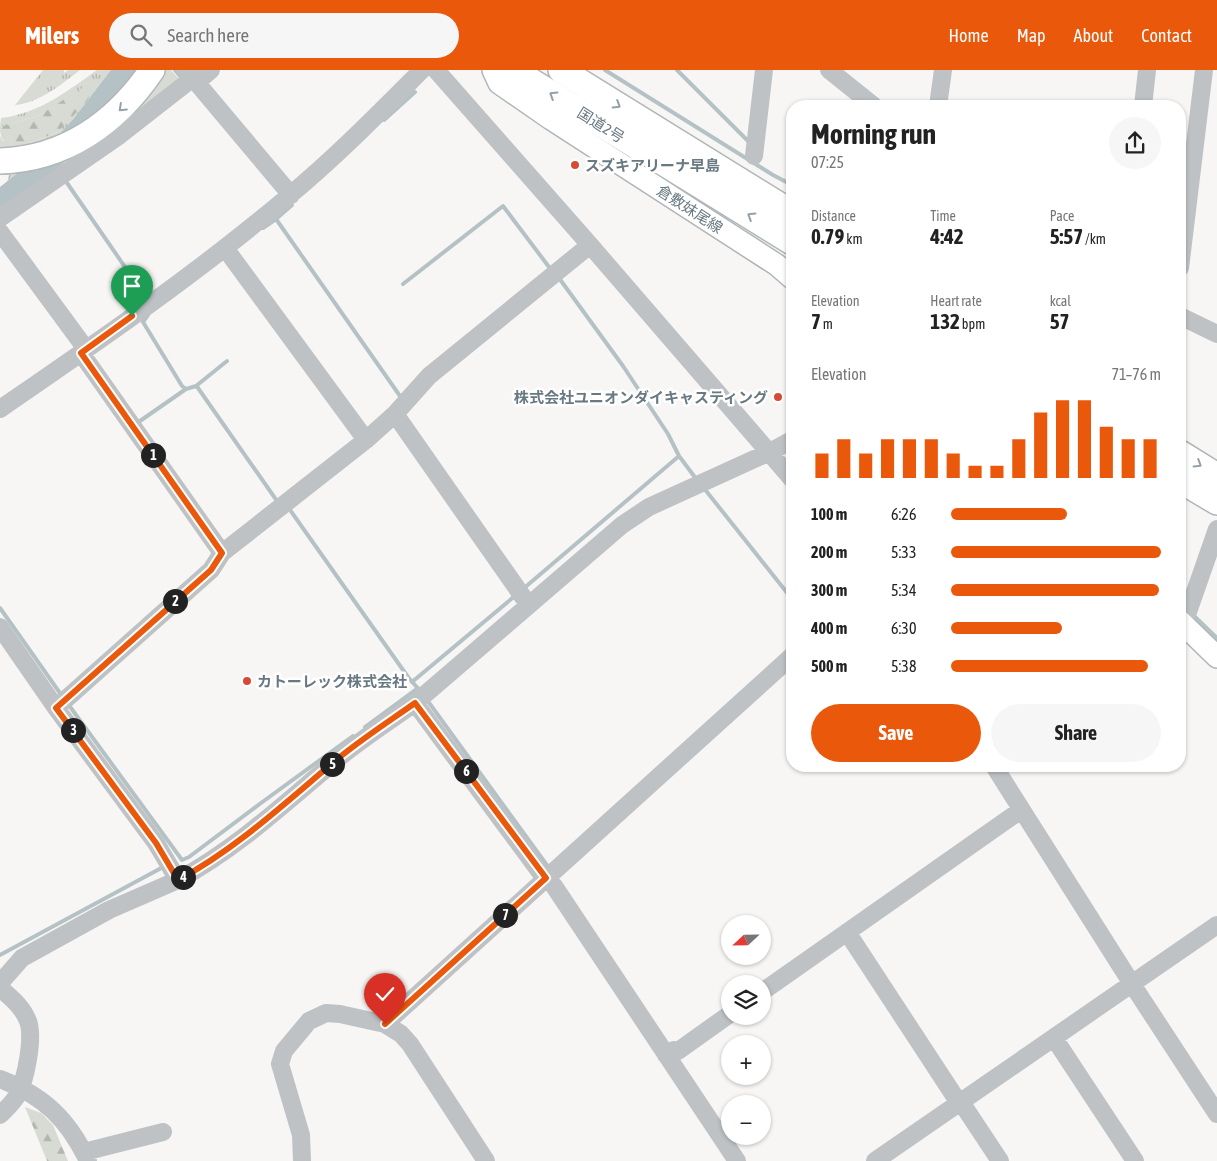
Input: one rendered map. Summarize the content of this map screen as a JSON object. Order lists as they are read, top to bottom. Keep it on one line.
{"streets":{"highway":["国道2号"],"main road":["倉敷妹尾線"]},"places":["スズキアリーナ早島","株式会社ユニオンダイキャスティング","カトーレック株式会社"],"north":"left","page":{"header":"Milers","search":"Search here","nav":["Home","Map","About","Contact"],"heading":["Morning run","07:25"],"stats":[["Distance","0.79 km"],["Time","4:42"],["Pace","5:57 /km"],["Elevation","7 m"],["Heart rate","132 bpm"],["kcal","57"]],"chart":["Elevation","71–76 m"],"pins":["1","2","3","5","6","4","7"],"list":[{"name":"100 m","note":"6:26"},{"name":"200 m","note":"5:33"},{"name":"300 m","note":"5:34"},{"name":"400 m","note":"6:30"},{"name":"500 m","note":"5:38"}],"buttons":["Save","Share"],"map_buttons":["+","−"]}}
